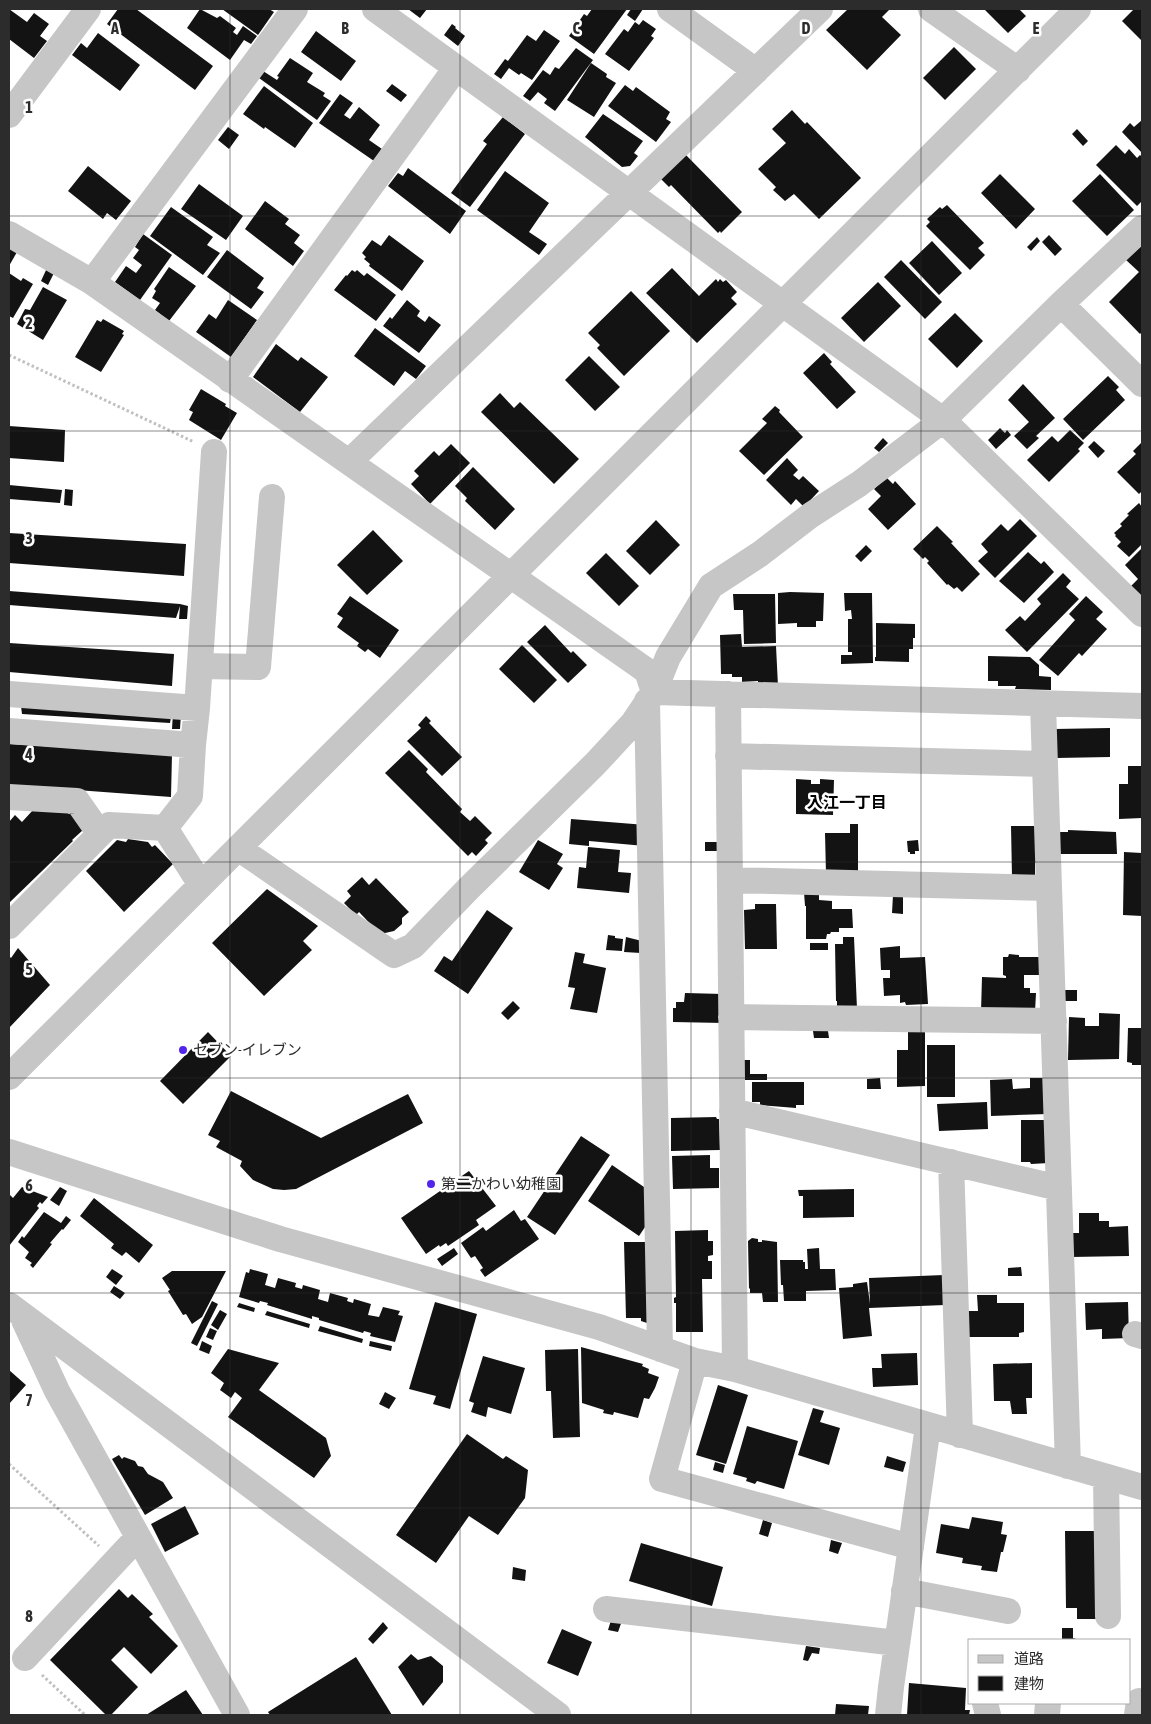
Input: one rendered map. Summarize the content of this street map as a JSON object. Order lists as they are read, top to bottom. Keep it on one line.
{"districts":["入江一丁目"],"places":["セブン-イレブン","第二かわい幼稚園"],"legend":["道路","建物"],"grid":{"columns":["A","B","C","D","E"],"rows":["1","2","3","4","5","6","7","8"]}}
